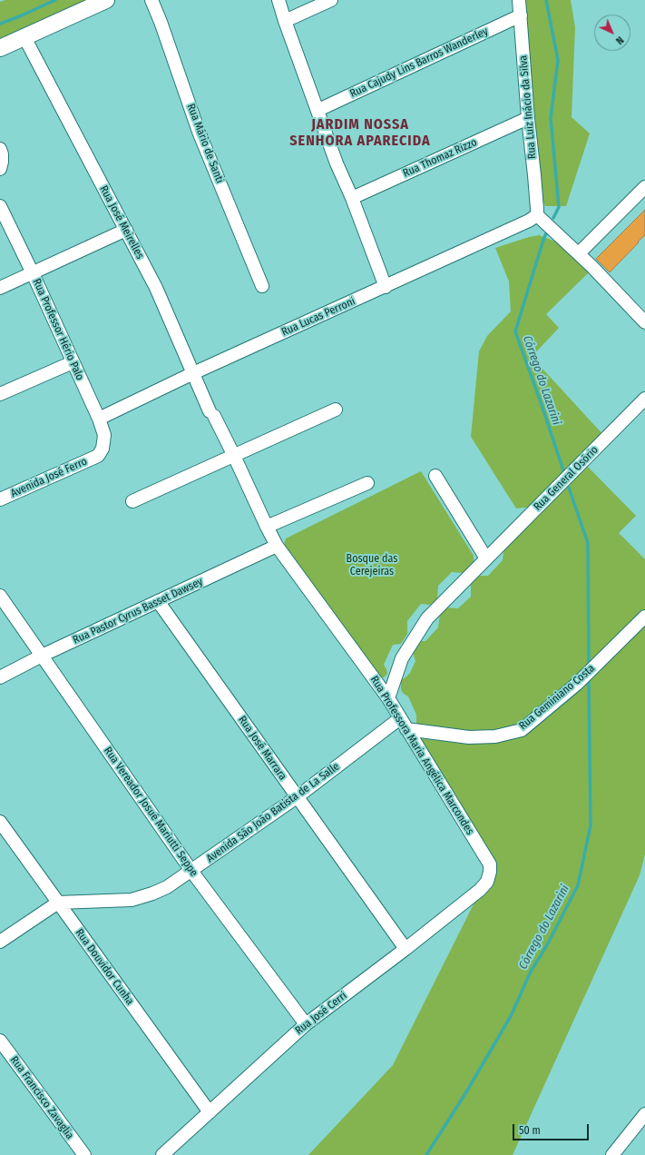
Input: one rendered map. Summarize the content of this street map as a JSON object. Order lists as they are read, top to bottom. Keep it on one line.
{"streets":{"street":["Rua Cajudy Lins Barros Wanderley","Rua Luiz Inácio da Silva","Rua Mário de Santi","Rua Thomaz Rizzo","Rua José Meirelles","Rua Lucas Perroni","Rua Professor Hério Palo","Avenida José Ferro","Rua General Osório","Rua Pastor Cyrus Basset Dawsey","Rua Geminiano Costa","Rua José Marrara","Rua Professora Maria Angélica Marcondes","Rua Vereador Josué Mariutti Seppe","Avenida São João Batista de La Salle","Rua Douvidor Cunha","Rua José Cerri","Rua Francisco Zavaglia"]},"crossings":[["Rua Cajudy Lins Barros Wanderley","Rua Luiz Inácio da Silva"],["Rua Luiz Inácio da Silva","Rua Thomaz Rizzo"],["Rua Luiz Inácio da Silva","Rua Lucas Perroni"],["Rua José Meirelles","Rua Lucas Perroni"],["Rua José Meirelles","Rua Professora Maria Angélica Marcondes"],["Rua Lucas Perroni","Rua Professor Hério Palo"],["Rua Professor Hério Palo","Avenida José Ferro"],["Rua General Osório","Rua Professora Maria Angélica Marcondes"],["Rua Pastor Cyrus Basset Dawsey","Rua José Marrara"],["Rua Pastor Cyrus Basset Dawsey","Rua Professora Maria Angélica Marcondes"],["Rua Pastor Cyrus Basset Dawsey","Rua Vereador Josué Mariutti Seppe"],["Rua Geminiano Costa","Rua Professora Maria Angélica Marcondes"],["Rua Geminiano Costa","Avenida São João Batista de La Salle"],["Rua José Marrara","Avenida São João Batista de La Salle"],["Rua José Marrara","Rua José Cerri"],["Rua Professora Maria Angélica Marcondes","Avenida São João Batista de La Salle"],["Rua Professora Maria Angélica Marcondes","Rua José Cerri"],["Rua Vereador Josué Mariutti Seppe","Avenida São João Batista de La Salle"],["Rua Vereador Josué Mariutti Seppe","Rua José Cerri"],["Avenida São João Batista de La Salle","Rua Douvidor Cunha"],["Rua Douvidor Cunha","Rua José Cerri"]],"districts":["JARDIM NOSSA SENHORA APARECIDA"],"water":["Córrego do Lazarini"],"parks":["Bosque das Cerejeiras"],"scale_bar":"50 m","north":"bottom right"}
